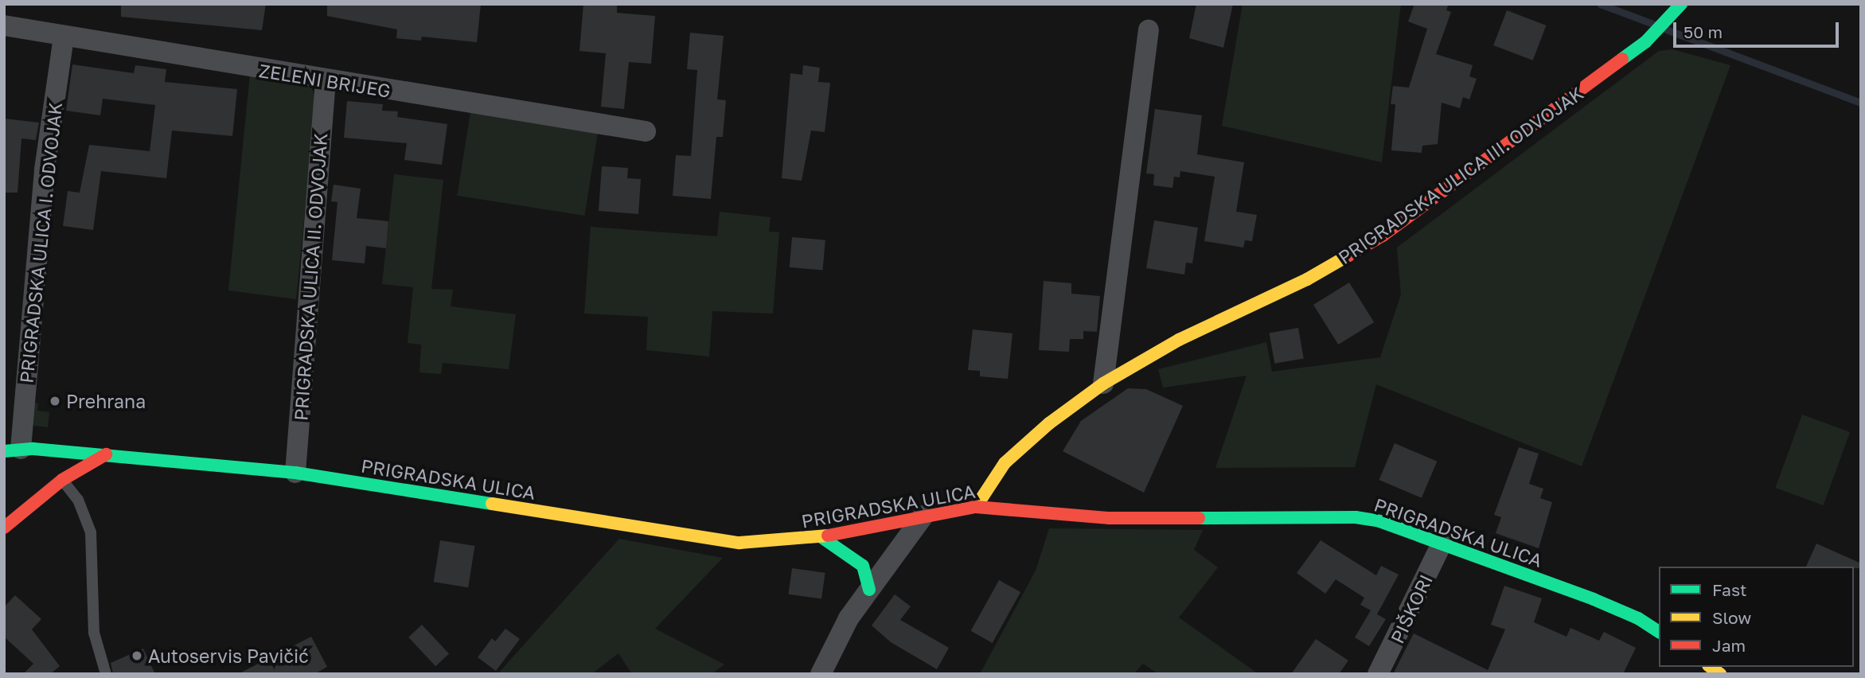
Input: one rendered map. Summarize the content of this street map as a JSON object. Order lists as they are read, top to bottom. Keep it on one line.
{"streets":{"main road":["PRIGRADSKA ULICA III. ODVOJAK","PRIGRADSKA ULICA"],"street":["ZELENI BRIJEG","PRIGRADSKA ULICA I. ODVOJAK","PRIGRADSKA ULICA II. ODVOJAK","PIŠKORI"]},"crossings":[["ZELENI BRIJEG","PRIGRADSKA ULICA I. ODVOJAK"],["ZELENI BRIJEG","PRIGRADSKA ULICA II. ODVOJAK"],["PRIGRADSKA ULICA III. ODVOJAK","PRIGRADSKA ULICA"],["PRIGRADSKA ULICA I. ODVOJAK","PRIGRADSKA ULICA"],["PRIGRADSKA ULICA II. ODVOJAK","PRIGRADSKA ULICA"],["PRIGRADSKA ULICA","PIŠKORI"]],"places":["Prehrana","Autoservis Pavičić"],"legend":["Fast","Slow","Jam"],"scale_bar":"50 m"}
